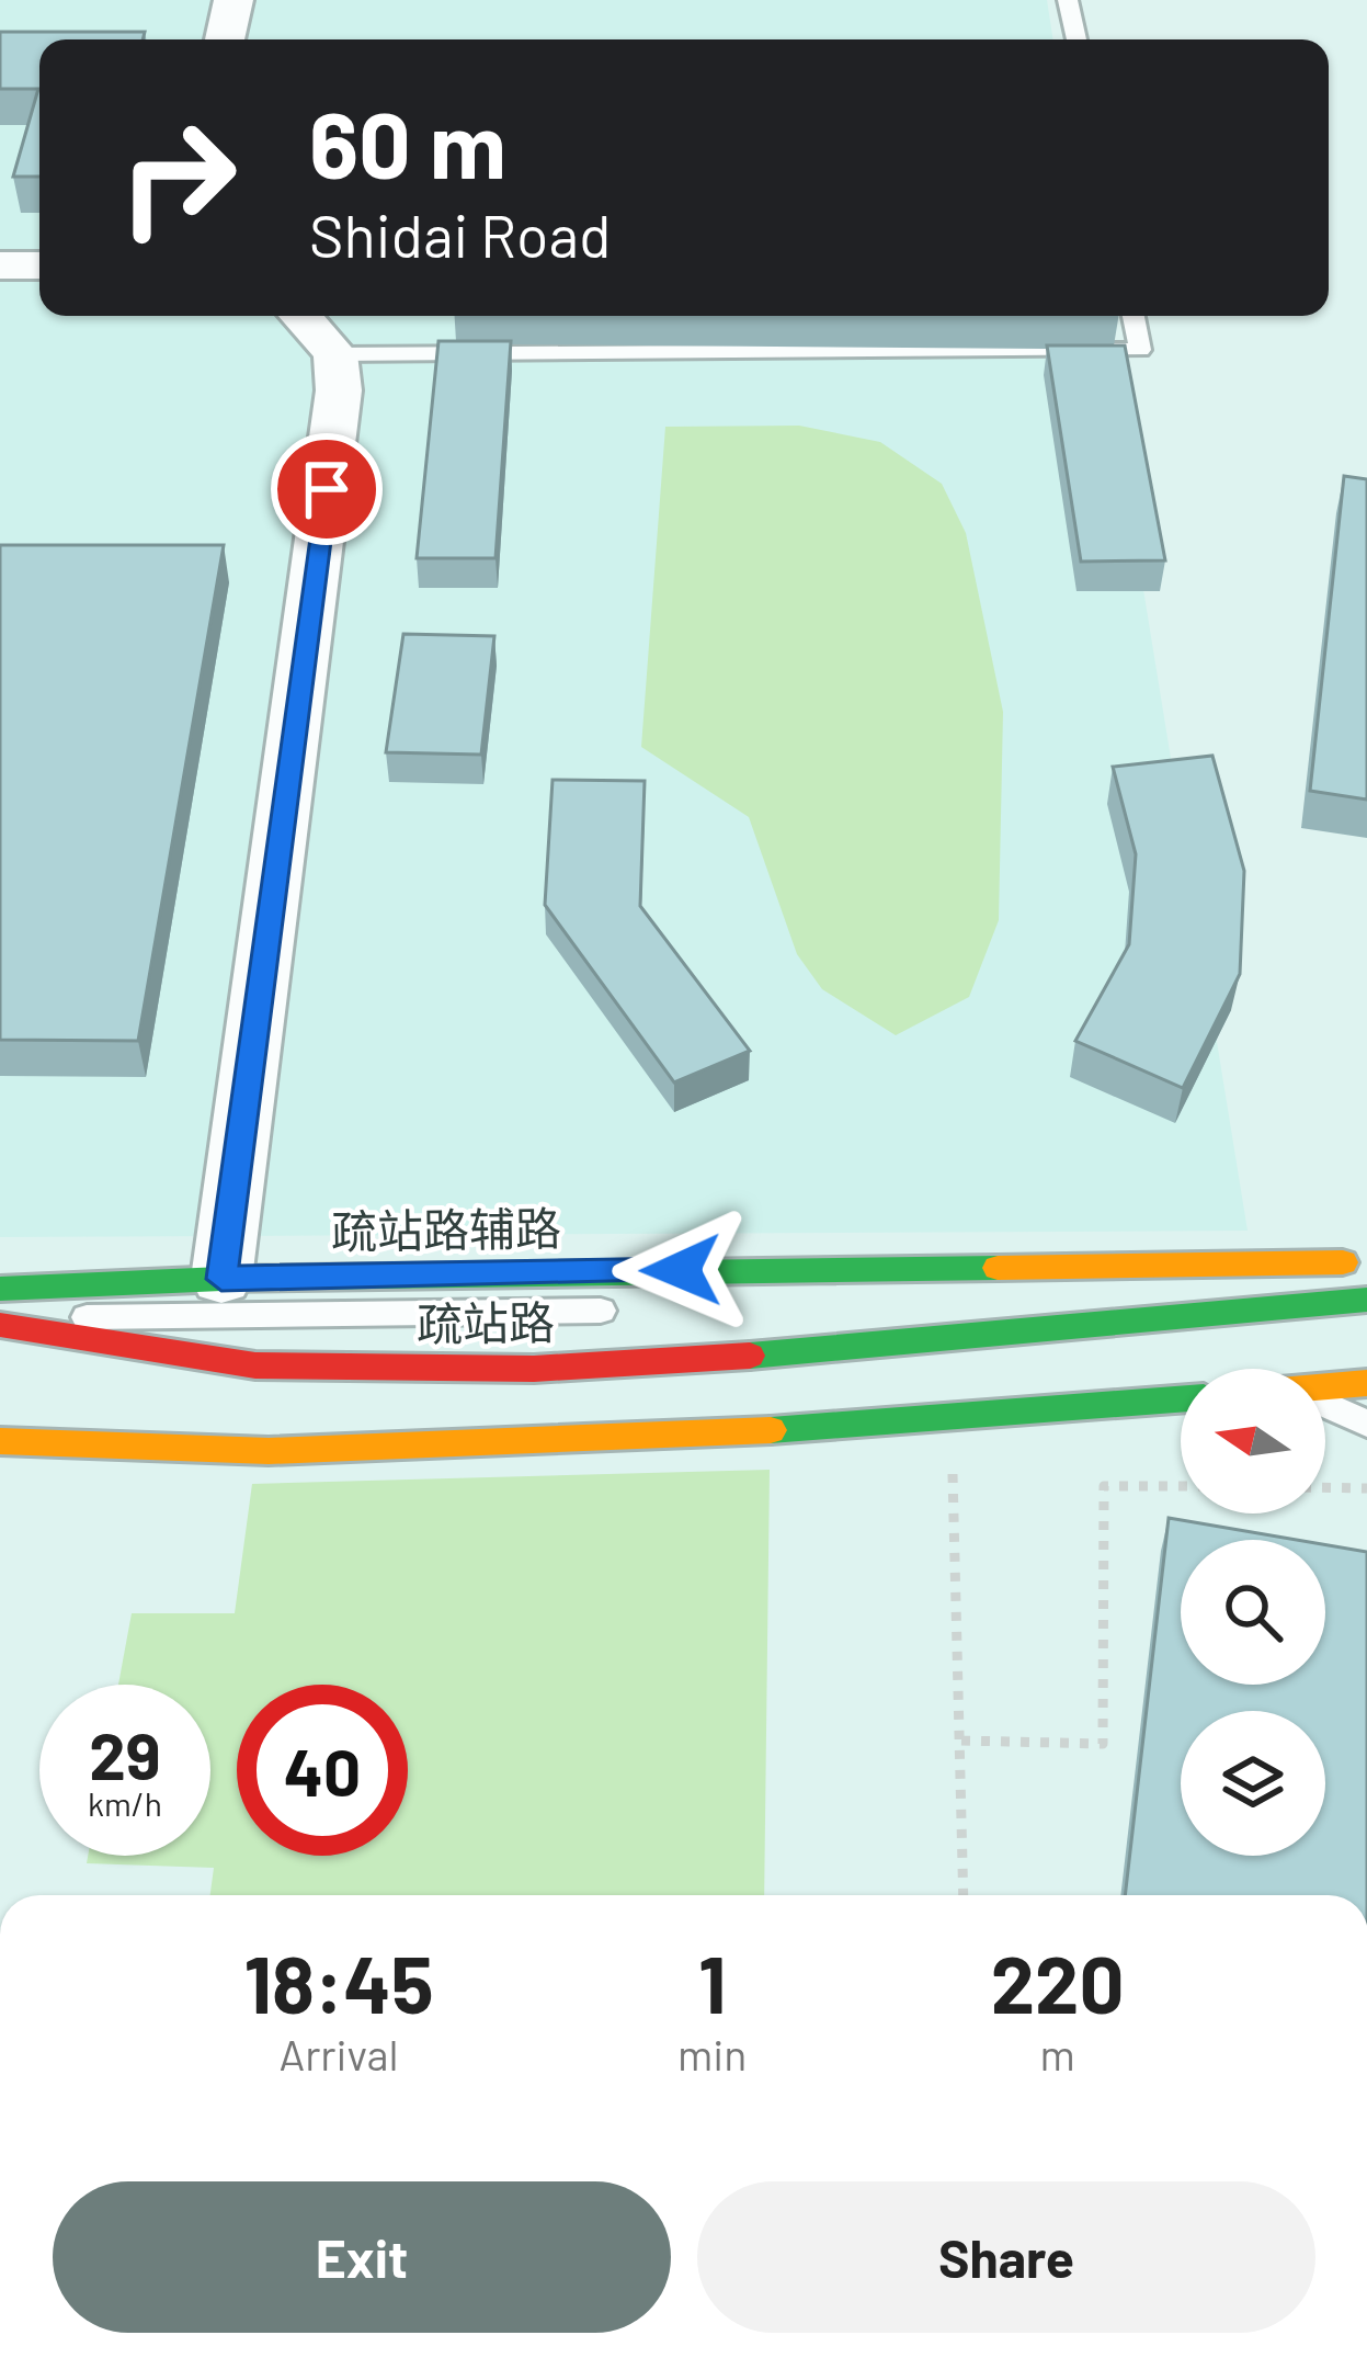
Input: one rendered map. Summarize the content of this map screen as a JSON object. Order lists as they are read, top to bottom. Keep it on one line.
{"streets":{"street":["疏站路辅路","疏站路"]},"north":"left","page":{"turn":["60 m","Shidai Road"],"speed":"29 km/h","limit":"40","eta":["18:45","Arrival","1","min","220","m"],"buttons":["Exit","Share"]}}
